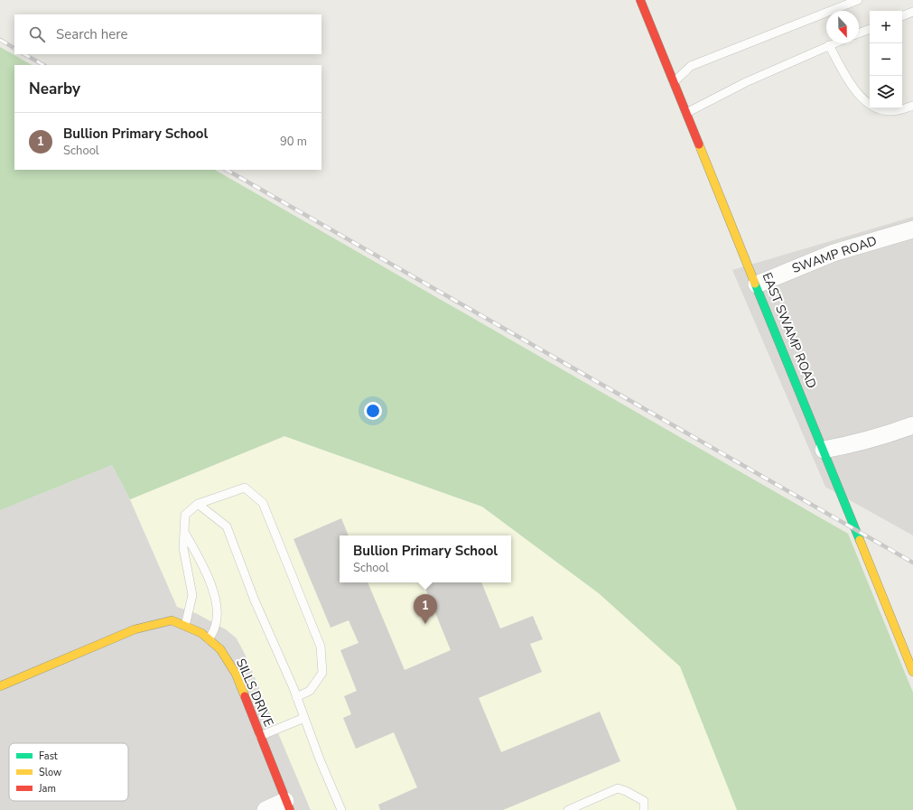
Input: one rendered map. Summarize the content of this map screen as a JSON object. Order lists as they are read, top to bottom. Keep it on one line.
{"streets":{"street":["SWAMP ROAD","EAST SWAMP ROAD","SILLS DRIVE"]},"crossings":[["SWAMP ROAD","EAST SWAMP ROAD"]],"legend":["Fast","Slow","Jam"],"north":"bottom","page":{"map_buttons":["+","−"],"search":"Search here","heading":"Nearby","list":[{"mark":"1","name":"Bullion Primary School","note":"School","value":"90 m"}],"popup":["Bullion Primary School","School"],"pins":"1"}}
